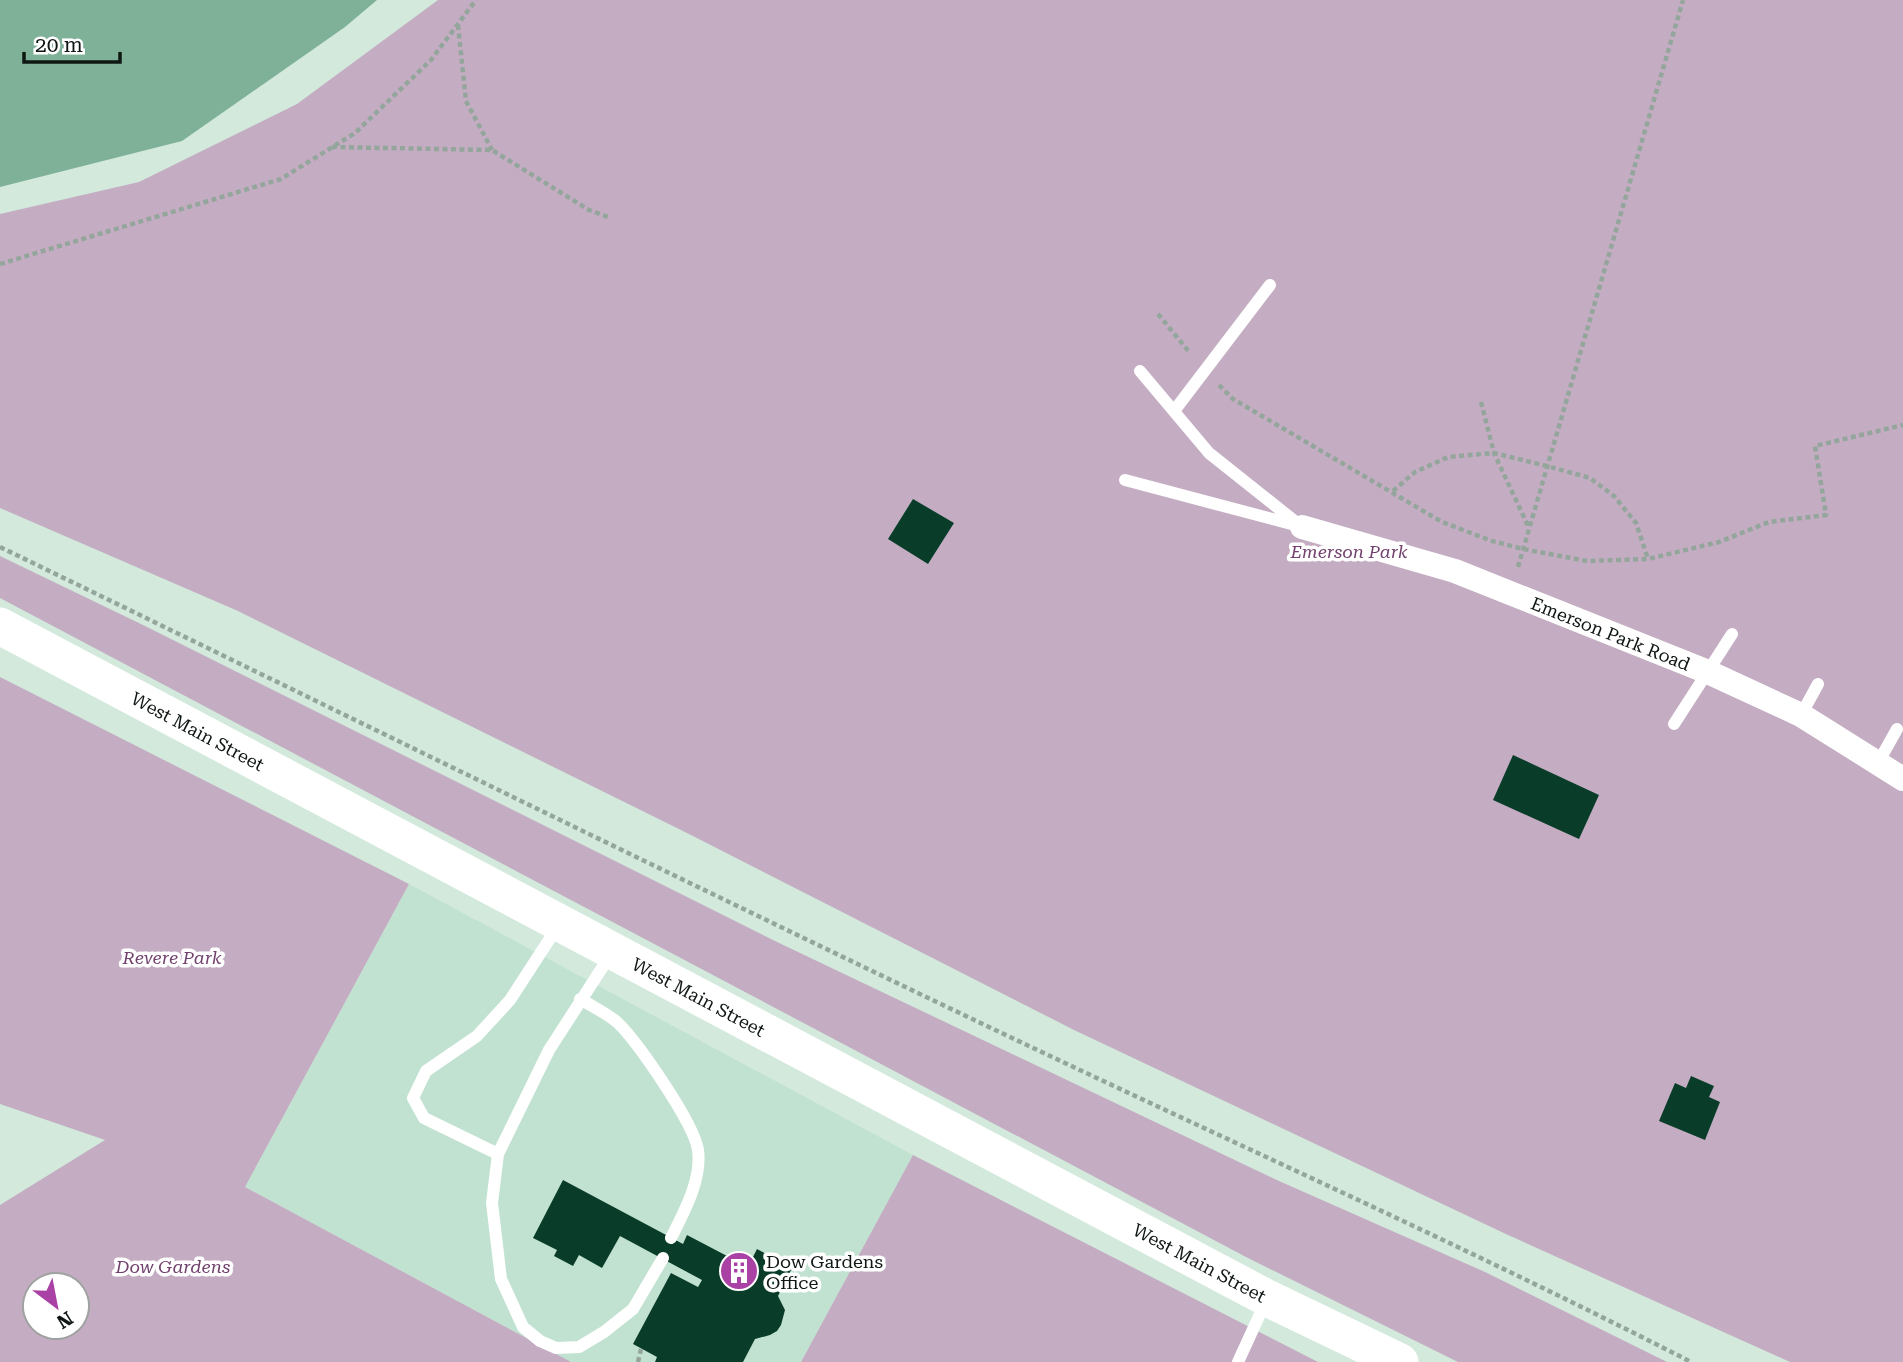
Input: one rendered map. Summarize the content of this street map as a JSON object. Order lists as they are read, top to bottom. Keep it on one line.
{"streets":{"street":["Emerson Park Road","West Main Street"]},"parks":["Emerson Park","Revere Park","Dow Gardens"],"places":{"building":["Dow Gardens Office"]},"scale_bar":"20 m","north":"bottom right"}
